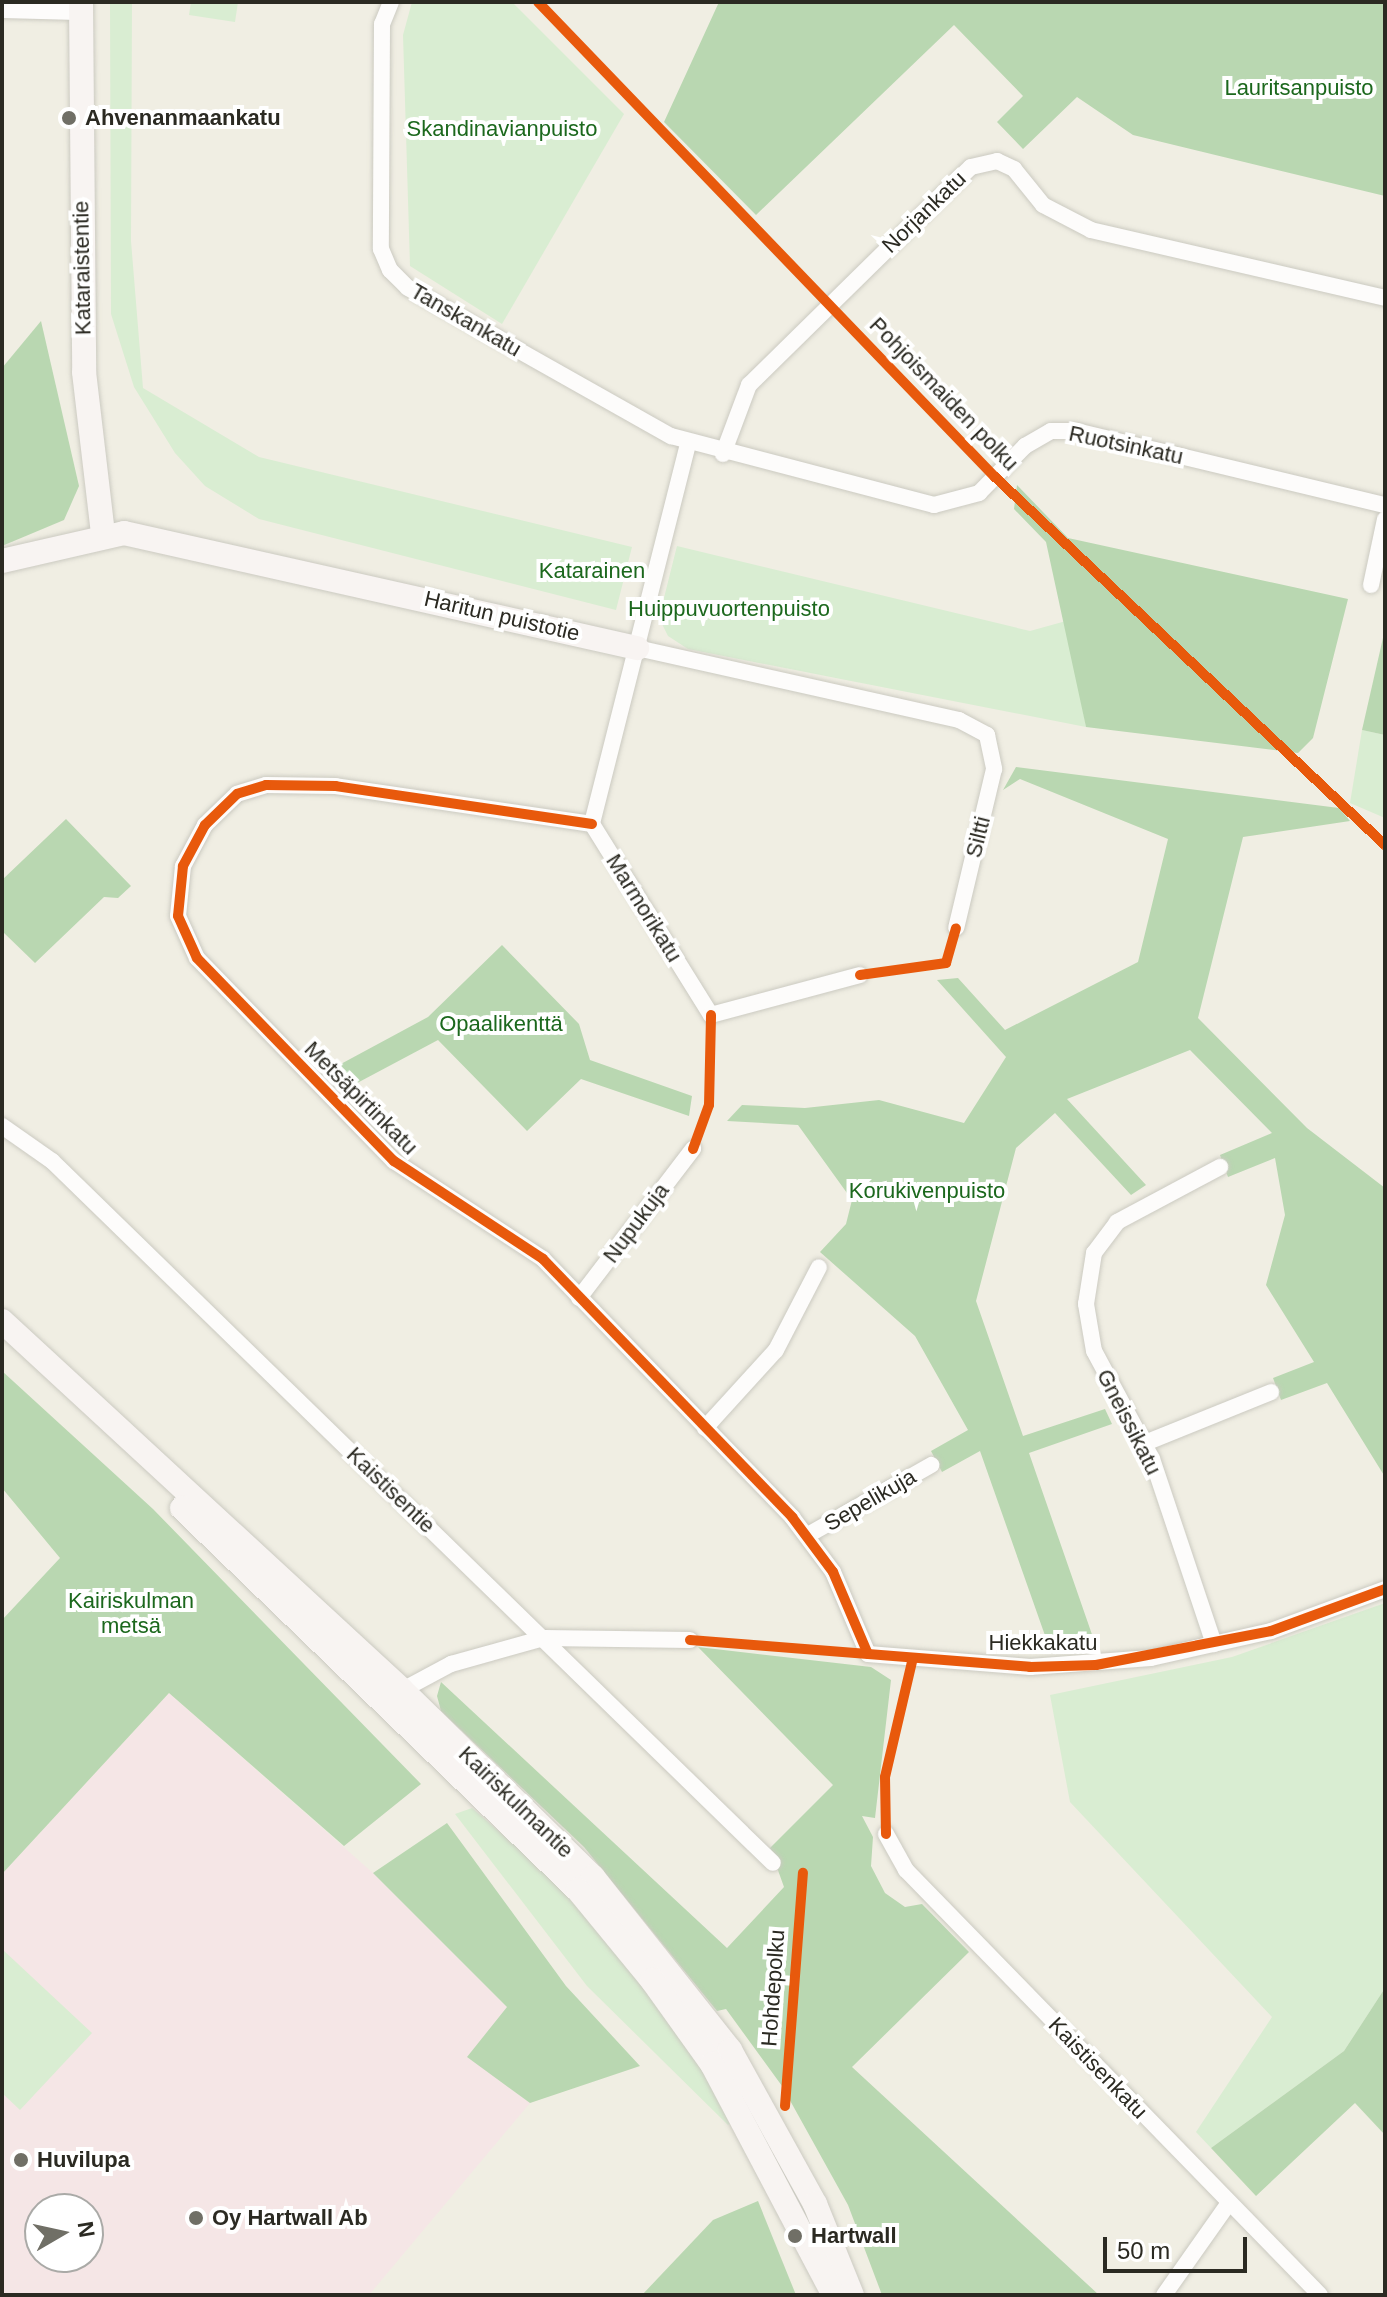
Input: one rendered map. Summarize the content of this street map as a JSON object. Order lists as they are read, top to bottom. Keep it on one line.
{"streets":{"street":["Norjankatu","Kataraistentie","Tanskankatu","Ruotsinkatu","Haritun puistotie","Siltti","Marmorikatu","Metsäpirtinkatu","Nupukuja","Gneissikatu","Kaistisentie","Sepelikuja","Hiekkakatu","Kairiskulmantie","Kaistisenkatu"],"cycle path":["Pohjoismaiden polku","Hohdepolku"]},"crossings":[["Norjankatu","Ruotsinkatu"],["Kataraistentie","Haritun puistotie"],["Tanskankatu","Ruotsinkatu"],["Haritun puistotie","Siltti"],["Marmorikatu","Metsäpirtinkatu"],["Metsäpirtinkatu","Nupukuja"],["Metsäpirtinkatu","Sepelikuja"],["Metsäpirtinkatu","Hiekkakatu"],["Gneissikatu","Hiekkakatu"]],"parks":["Lauritsanpuisto","Skandinavianpuisto","Katarainen","Huippuvuortenpuisto","Opaalikenttä","Korukivenpuisto","Kairiskulman metsä"],"places":["Ahvenanmaankatu","Huvilupa","Oy Hartwall Ab","Hartwall"],"scale_bar":"50 m","north":"right"}
